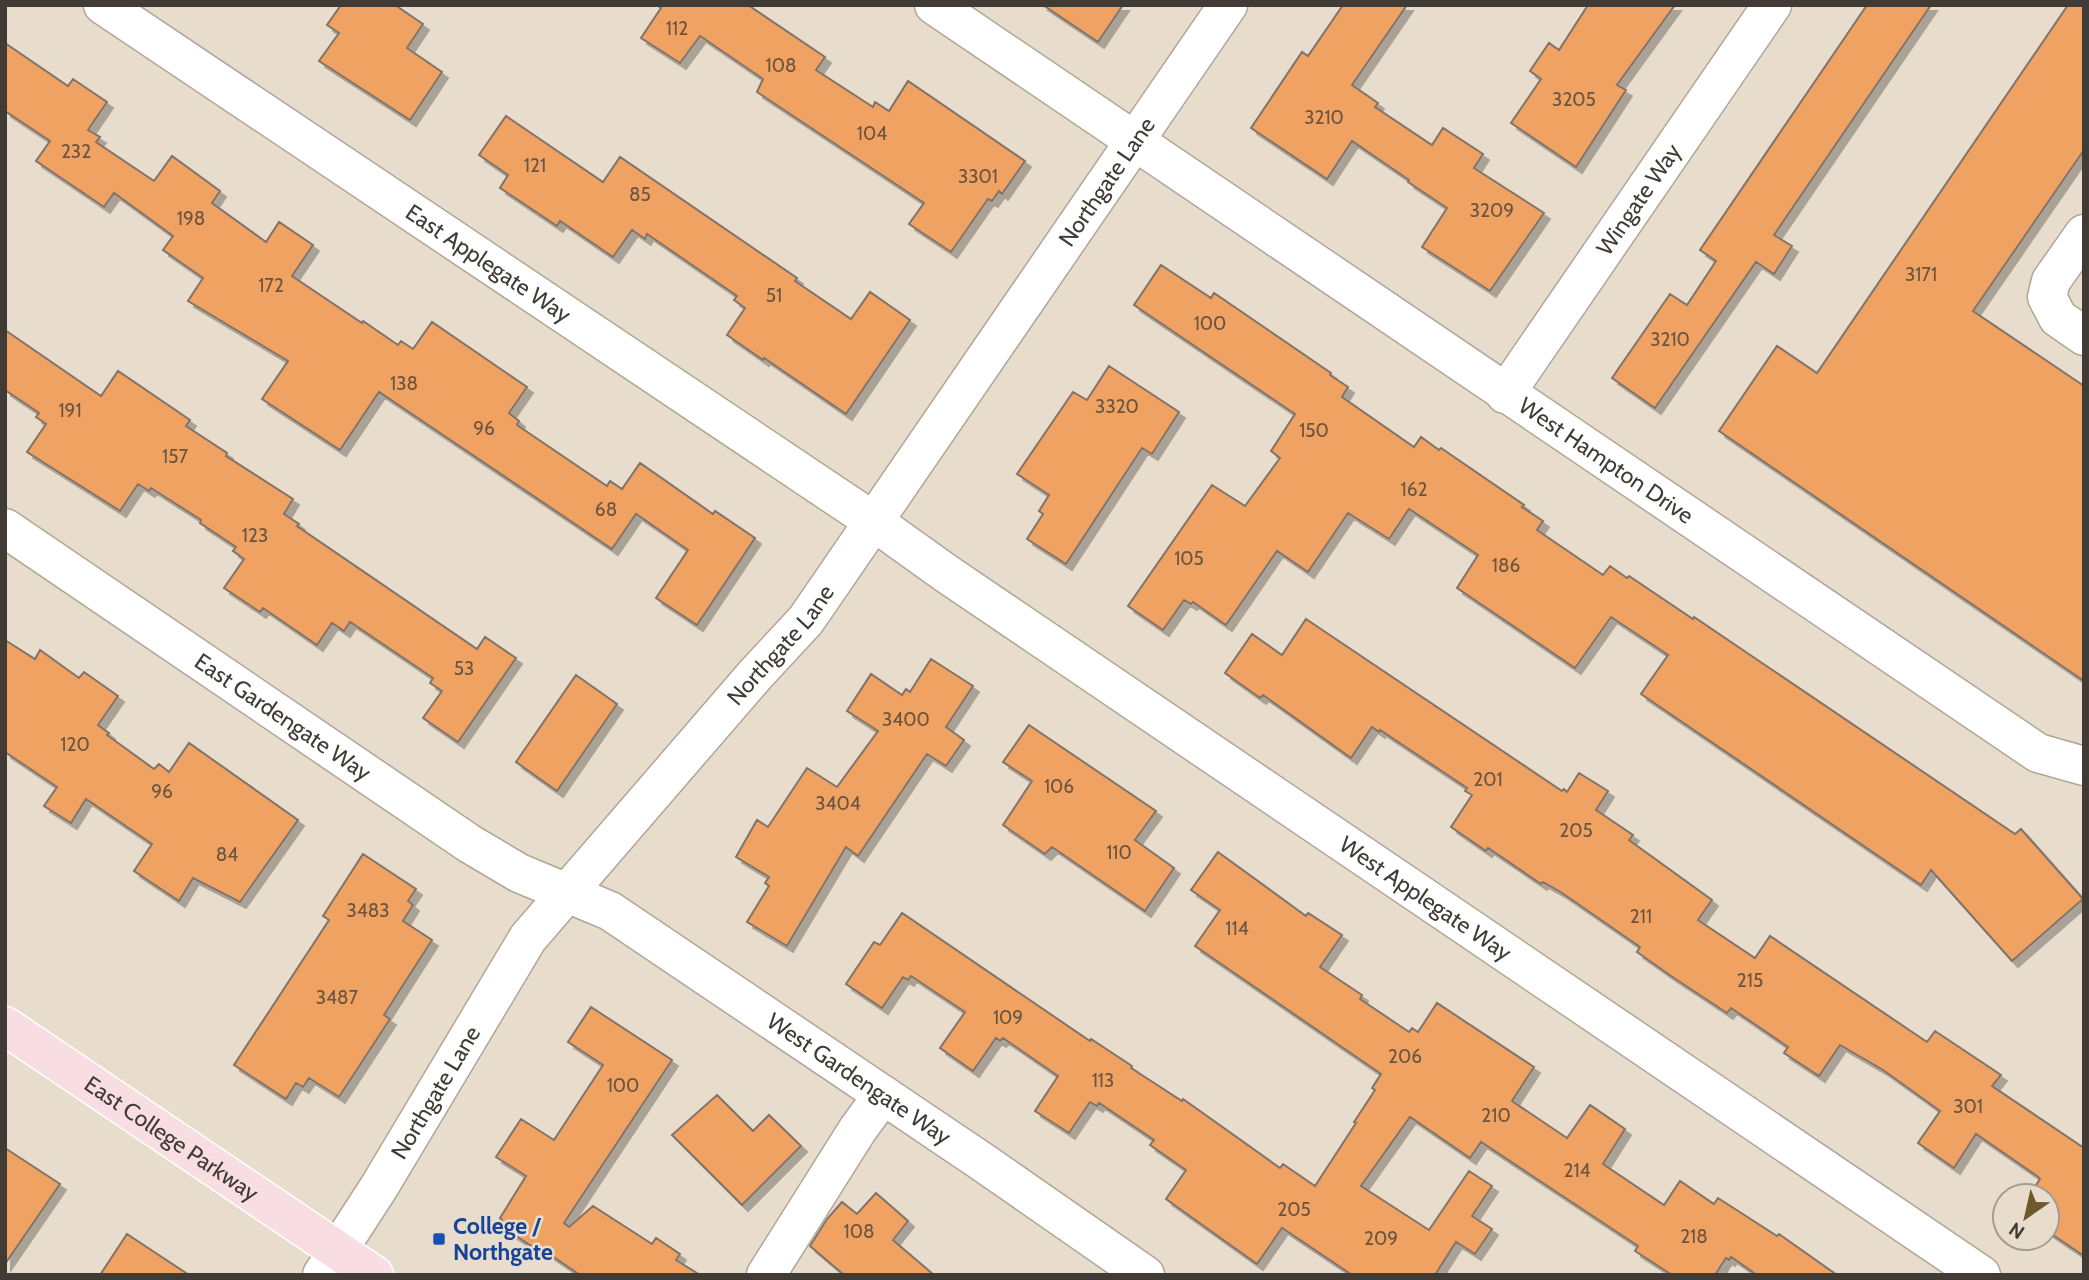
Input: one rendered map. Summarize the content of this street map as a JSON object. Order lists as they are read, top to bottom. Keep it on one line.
{"streets":{"main road":["East College Parkway"],"street":["Northgate Lane","Wingate Way","East Applegate Way","West Hampton Drive","East Gardengate Way","West Applegate Way","West Gardengate Way"]},"crossings":[["Northgate Lane","East Applegate Way"],["Northgate Lane","West Hampton Drive"],["Northgate Lane","East Gardengate Way"],["Northgate Lane","West Applegate Way"],["Northgate Lane","West Gardengate Way"],["Northgate Lane","East College Parkway"],["Wingate Way","West Hampton Drive"],["East Applegate Way","West Applegate Way"],["East Gardengate Way","West Gardengate Way"]],"places":{"transit":["College / Northgate"]},"house_numbers":["112","108","3205","3210","104","232","121","3301","85","3209","198","3171","172","51","100","3210","138","3320","191","96","150","157","162","68","123","105","186","53","3400","120","201","106","96","3404","205","110","84","3483","211","114","215","3487","109","206","113","100","301","210","214","205","108","218","209"],"north":"bottom left"}
